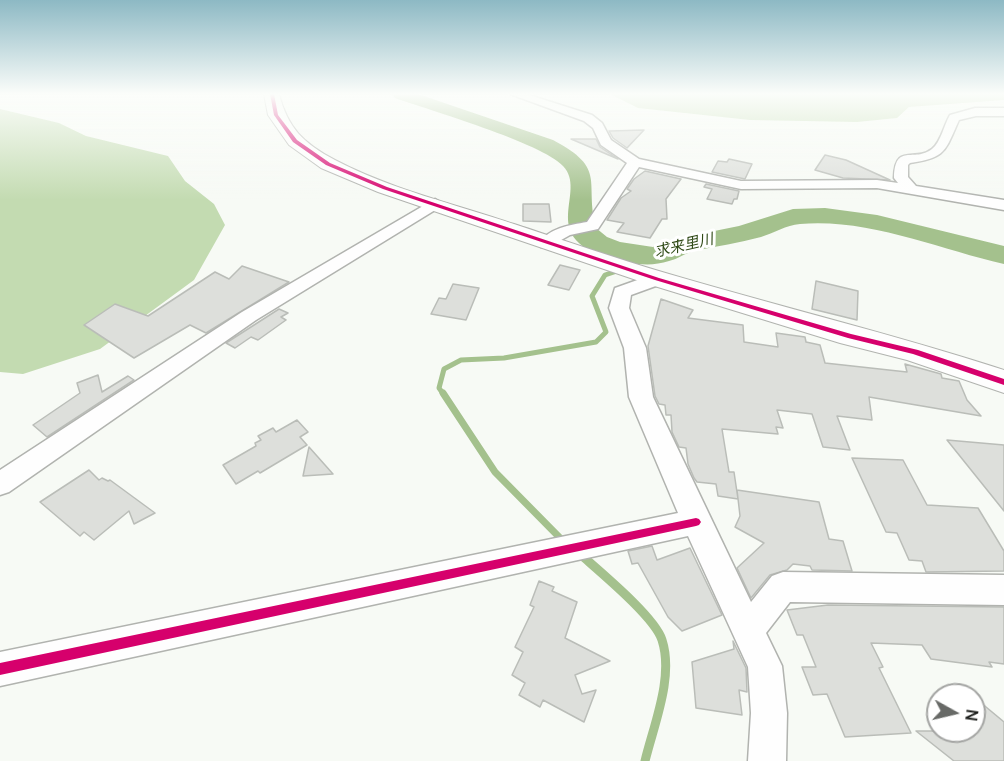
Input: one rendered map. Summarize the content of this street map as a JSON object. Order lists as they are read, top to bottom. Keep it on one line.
{"water":["求来里川"],"north":"right"}
